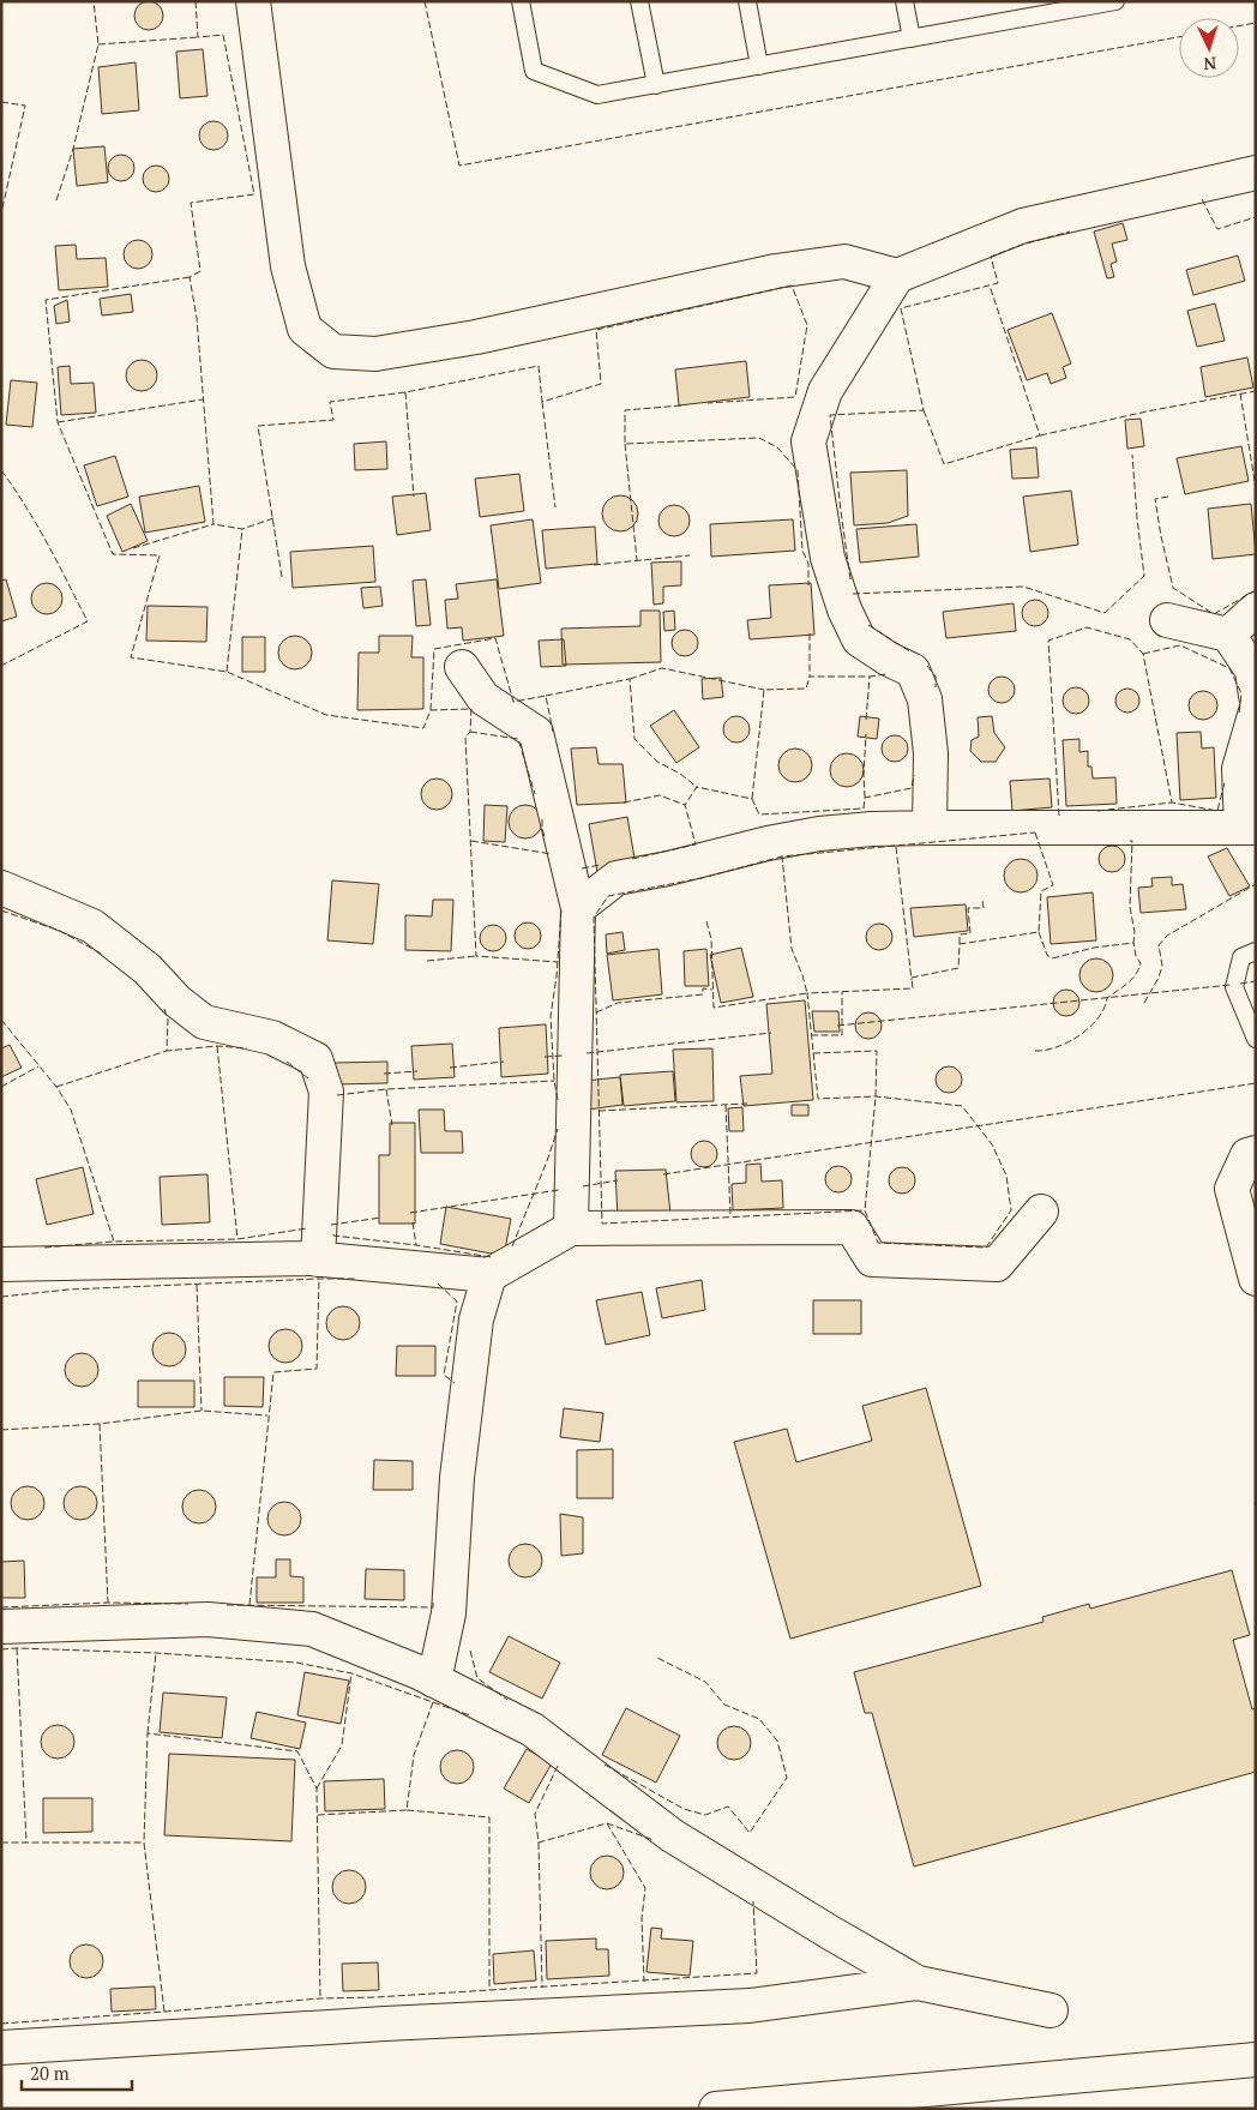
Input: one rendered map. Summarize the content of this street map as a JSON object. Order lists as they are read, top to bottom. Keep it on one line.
{"scale_bar":"20 m","north":"bottom"}
